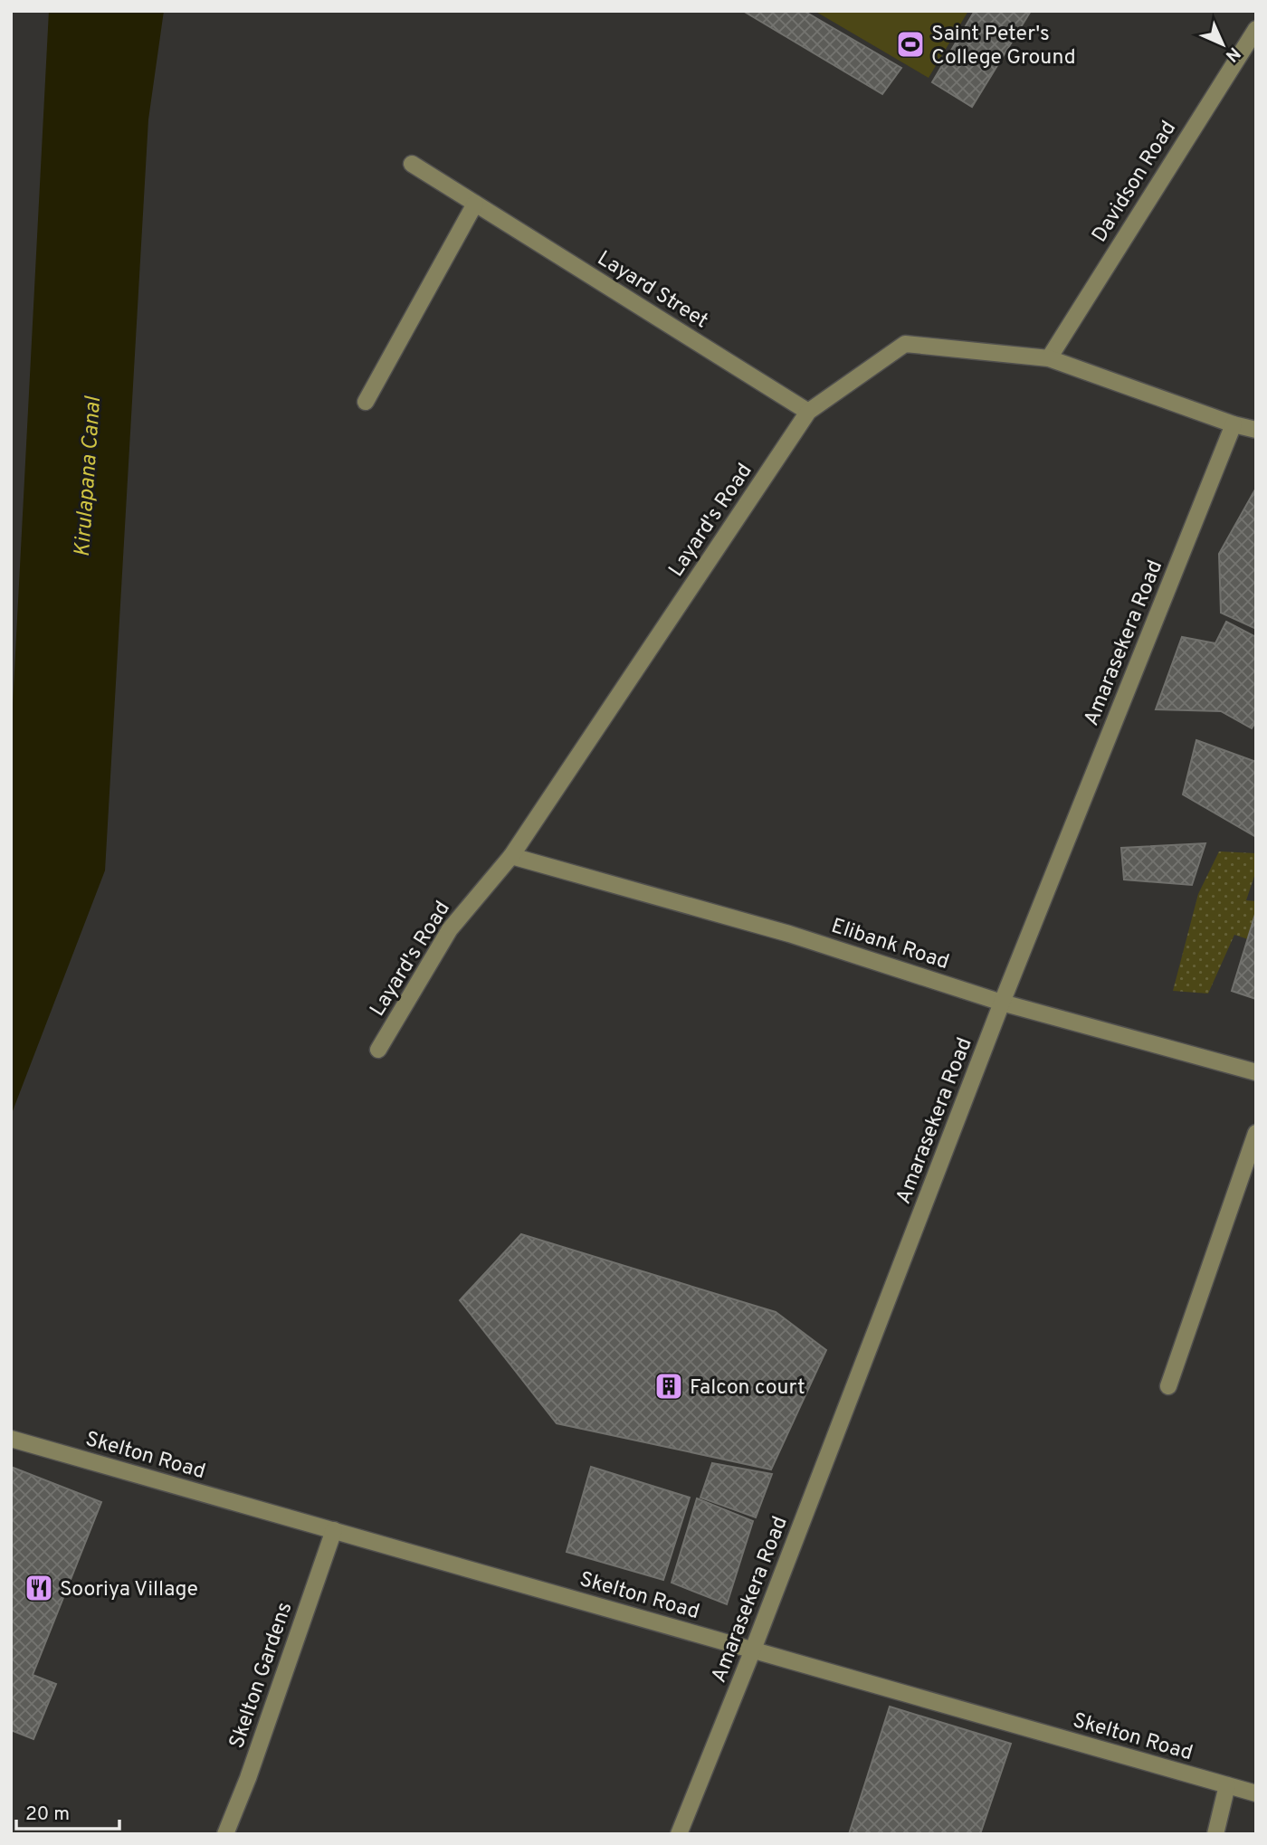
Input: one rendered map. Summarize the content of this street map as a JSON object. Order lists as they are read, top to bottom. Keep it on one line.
{"streets":{"street":["Davidson Road","Layard Street","Layard's Road","Amarasekera Road","Elibank Road","Skelton Road","Skelton Gardens"]},"crossings":[["Davidson Road","Layard's Road"],["Layard Street","Layard's Road"],["Layard's Road","Amarasekera Road"],["Layard's Road","Elibank Road"],["Amarasekera Road","Elibank Road"],["Amarasekera Road","Skelton Road"],["Skelton Road","Skelton Gardens"]],"water":["Kirulapana Canal"],"places":{"sports":["Saint Peter's College Ground"],"building":["Falcon court"],"restaurant":["Sooriya Village"]},"scale_bar":"20 m","north":"bottom right"}
